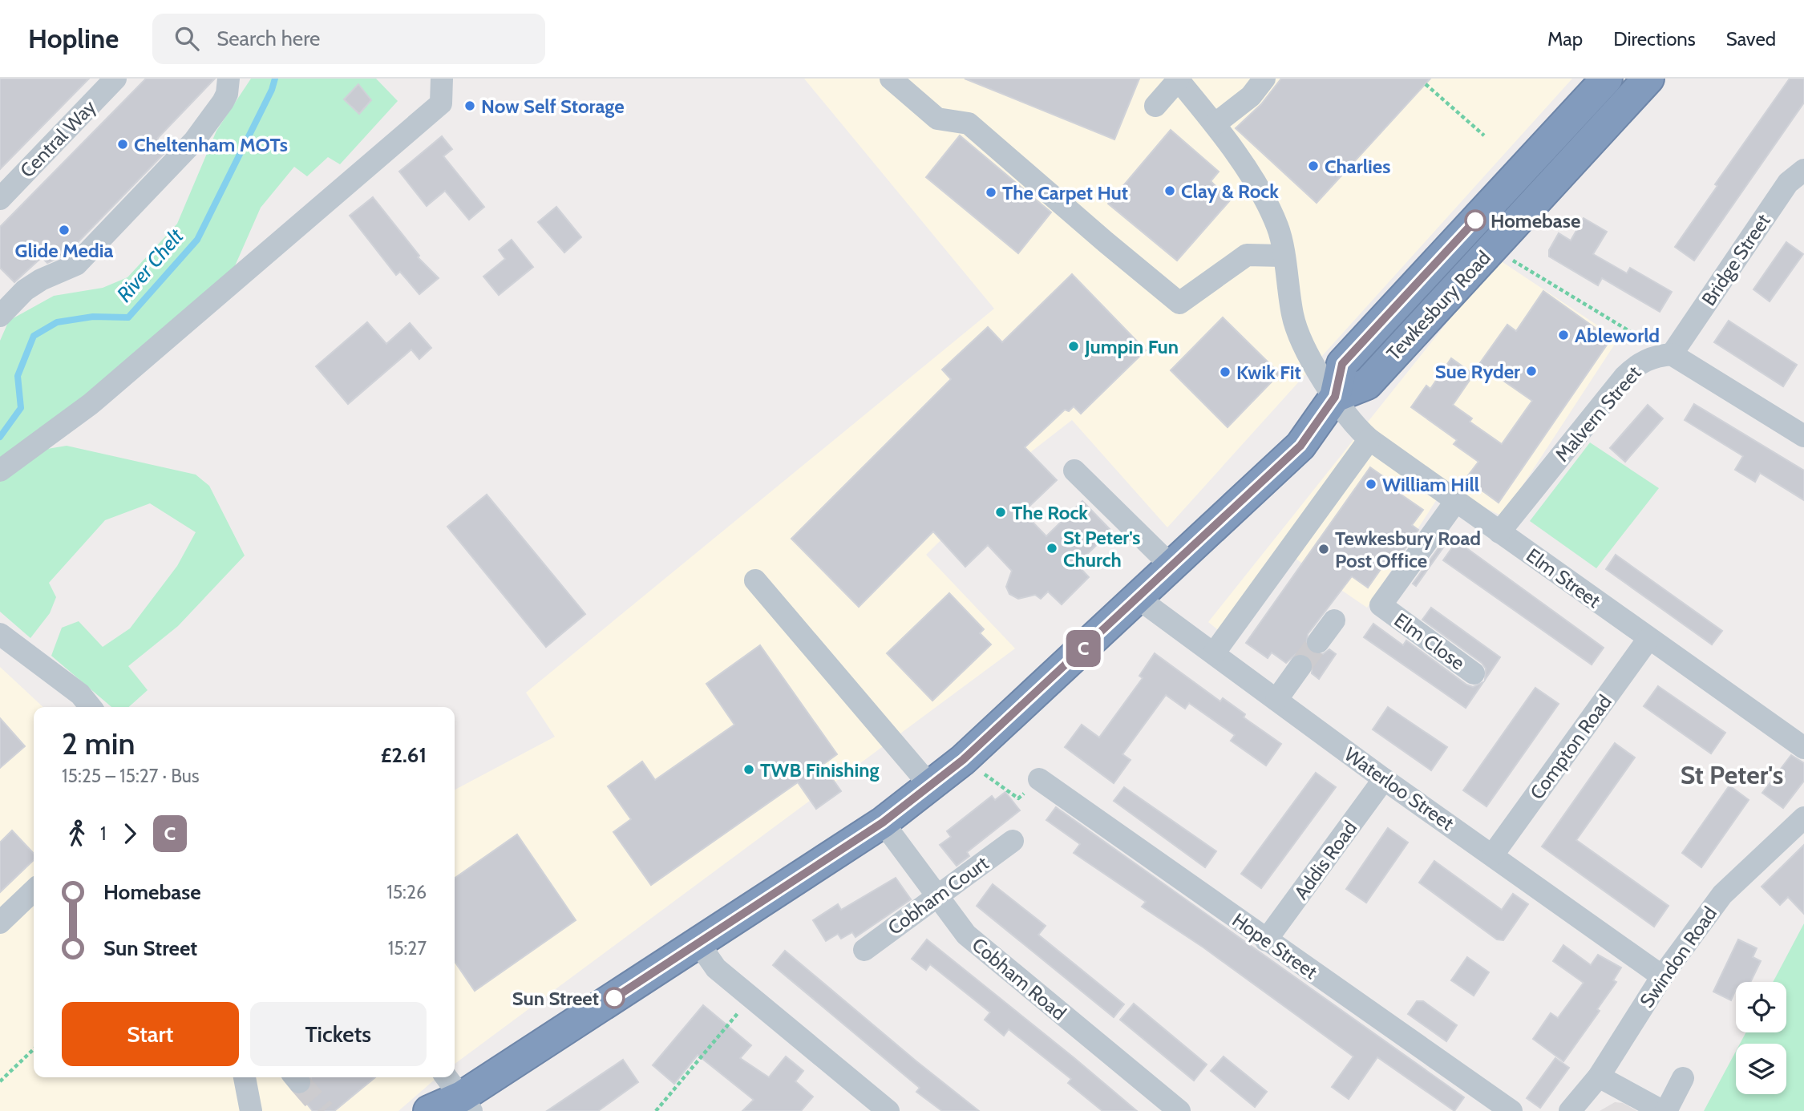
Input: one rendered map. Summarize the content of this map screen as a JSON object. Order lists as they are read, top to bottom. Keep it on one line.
{"streets":{"highway":["Tewkesbury Road"],"street":["Central Way","Bridge Street","Malvern Street","Elm Street","Elm Close","Compton Road","Waterloo Street","Addis Road","Cobham Court","Hope Street","Swindon Road","Cobham Road"]},"crossings":[["Bridge Street","Malvern Street"],["Tewkesbury Road","Elm Street"],["Tewkesbury Road","Waterloo Street"],["Tewkesbury Road","Cobham Road"],["Malvern Street","Elm Street"],["Elm Street","Elm Close"],["Elm Street","Compton Road"],["Compton Road","Waterloo Street"],["Waterloo Street","Addis Road"],["Waterloo Street","Swindon Road"],["Addis Road","Hope Street"],["Cobham Court","Cobham Road"]],"districts":["St Peter's"],"water":["River Chelt"],"places":["Now Self Storage","Cheltenham MOTs","Charlies","Clay & Rock","The Carpet Hut","Homebase","Glide Media","Ableworld","Jumpin Fun","Sue Ryder","Kwik Fit","William Hill","The Rock","St Peter's Church","Tewkesbury Road Post Office","TWB Finishing","Sun Street"],"lines":["bus line C"],"page":{"header":"Hopline","search":"Search here","nav":["Map","Directions","Saved"],"on_map":"C","heading":["2 min","15:25 – 15:27 · Bus","£2.61"],"legs":["1","C"],"list":[{"name":"Homebase","value":"15:26"},{"name":"Sun Street","value":"15:27"}],"buttons":["Start","Tickets"]}}
